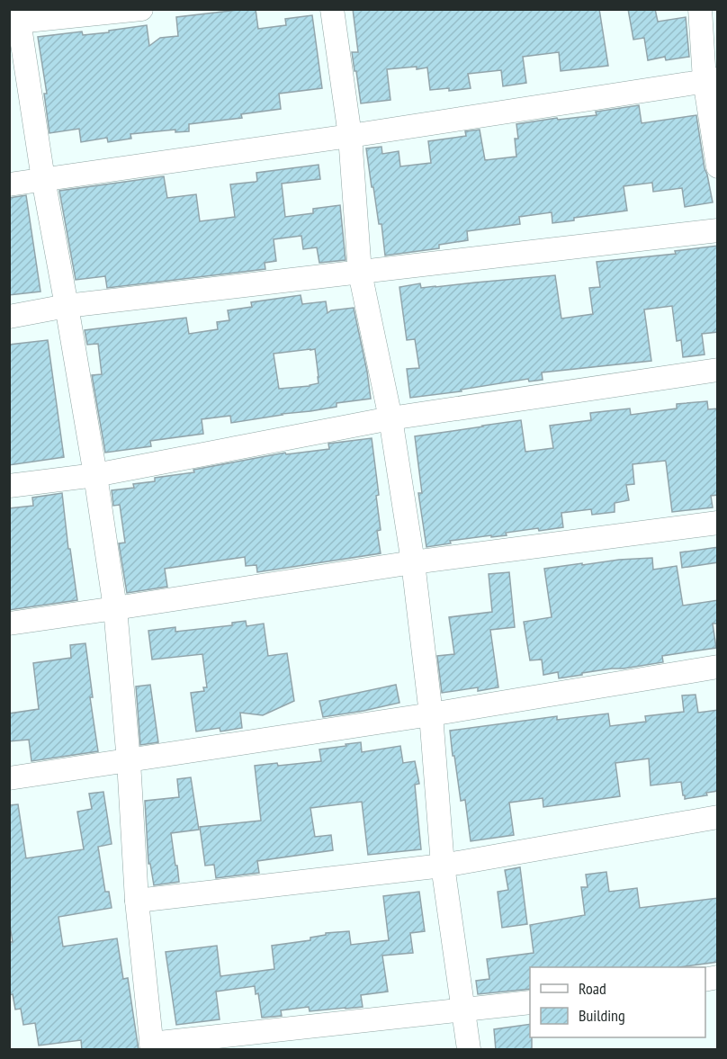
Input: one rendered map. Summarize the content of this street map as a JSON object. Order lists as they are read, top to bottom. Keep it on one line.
{"legend":["Road","Building"]}
